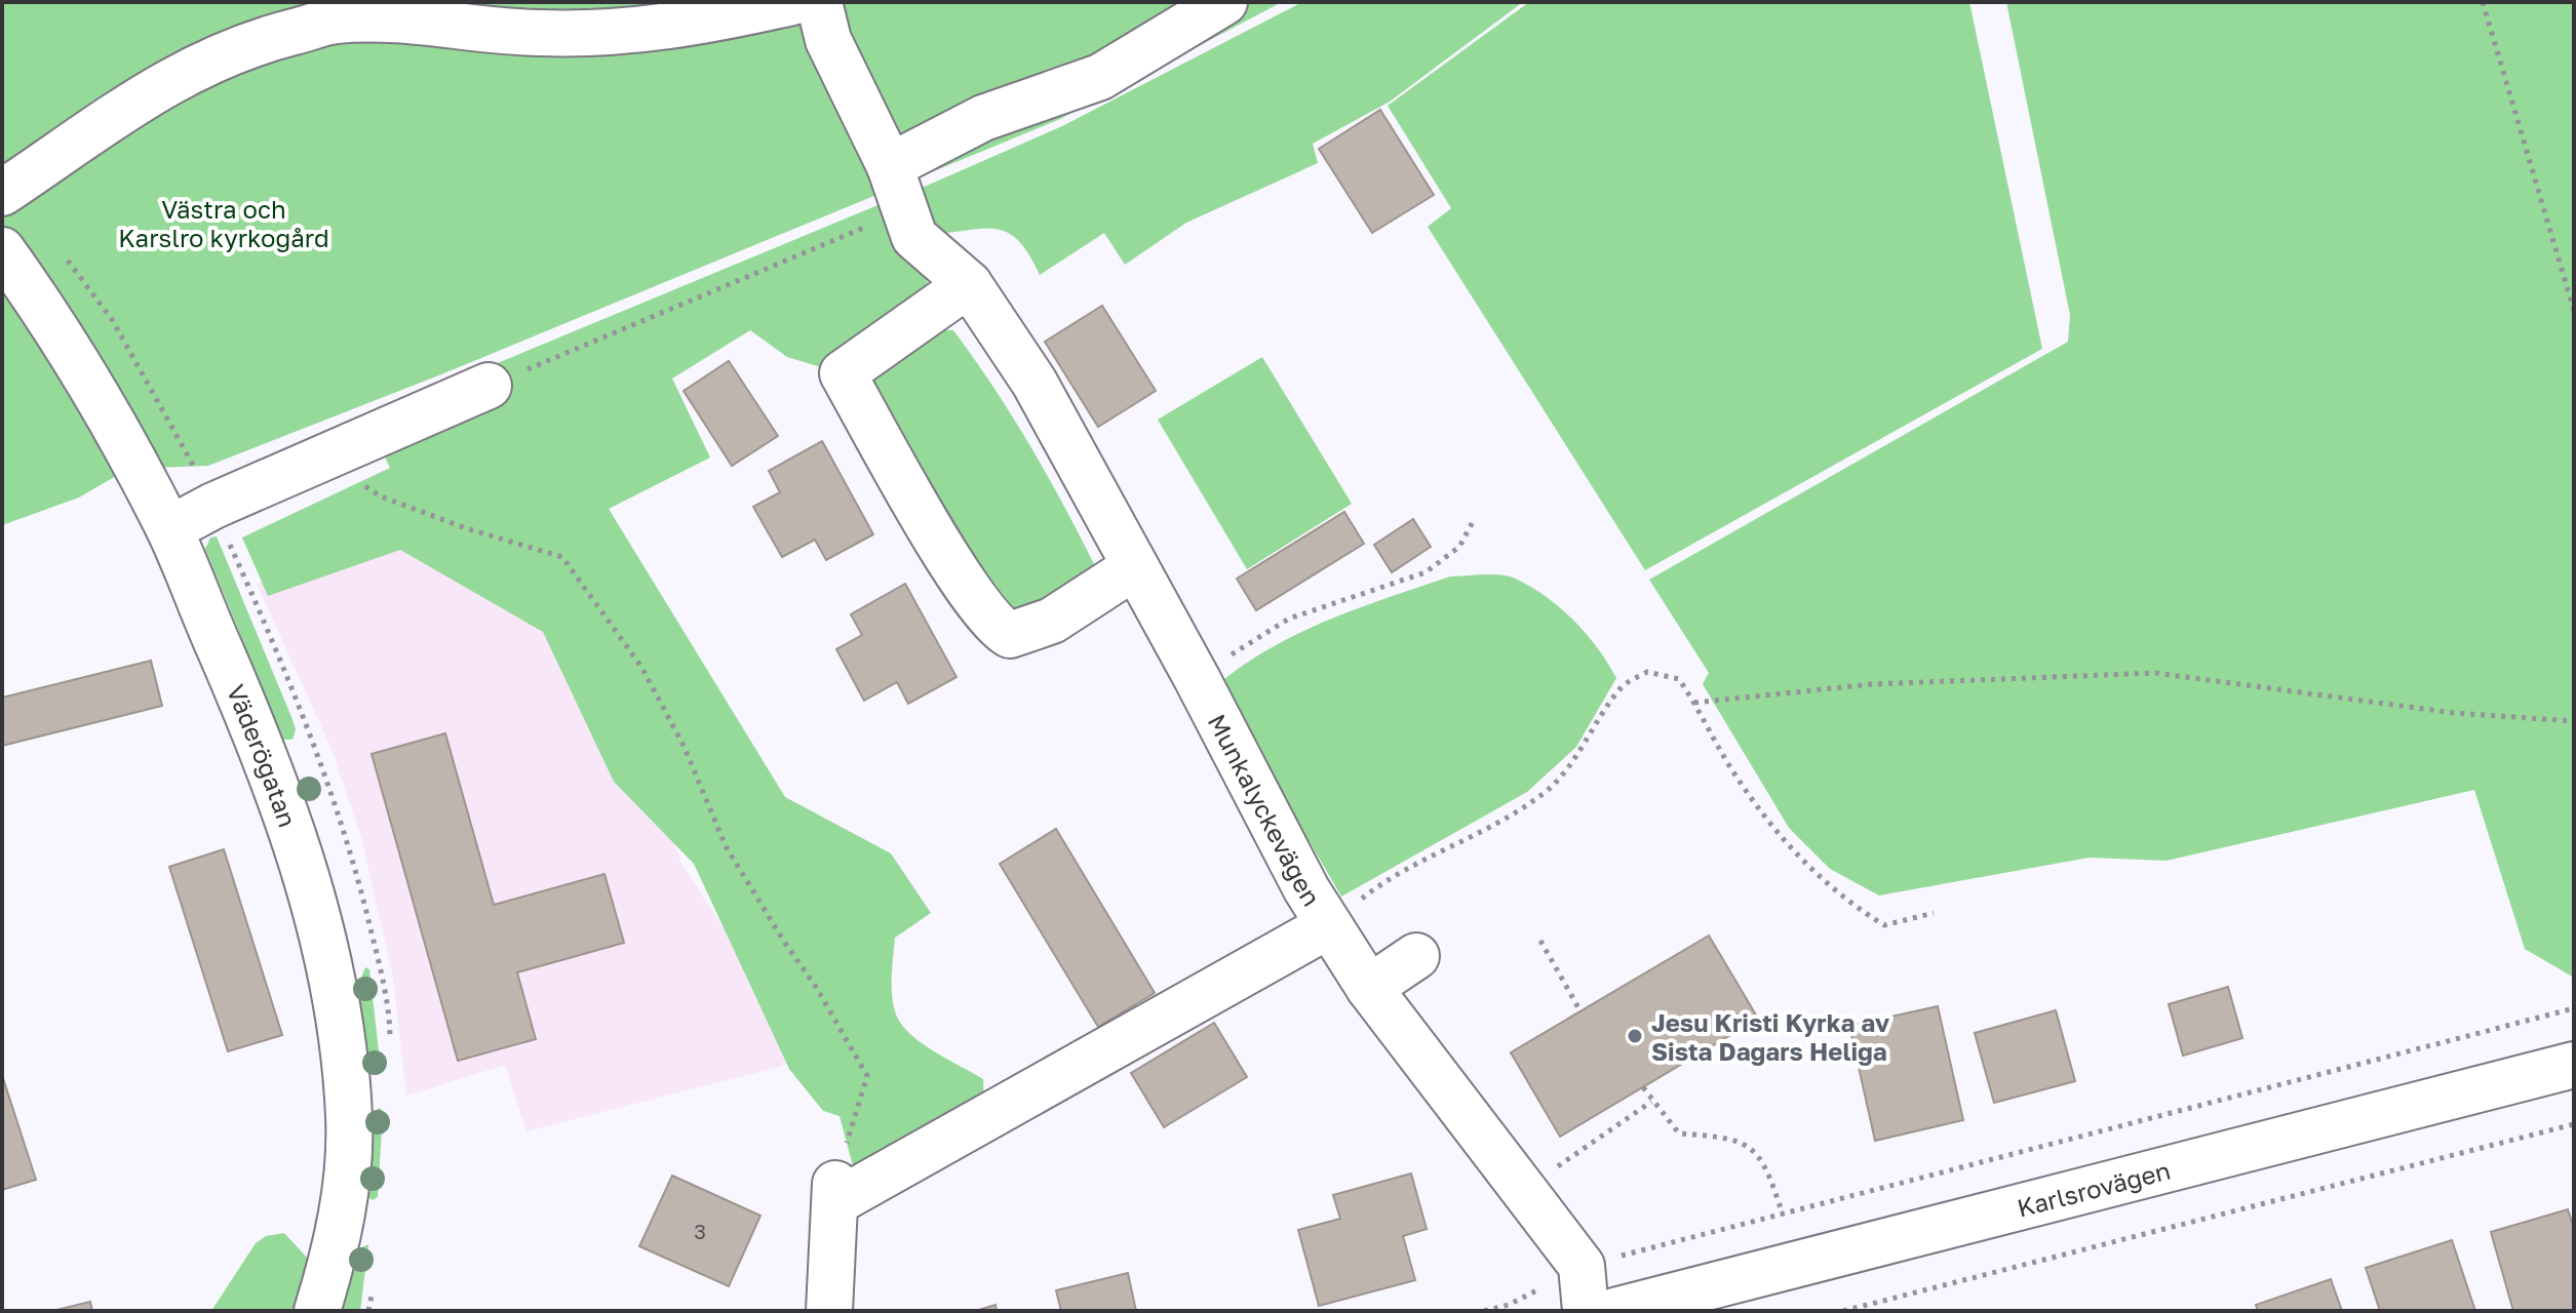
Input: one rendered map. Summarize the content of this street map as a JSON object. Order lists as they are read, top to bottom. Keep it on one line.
{"streets":{"street":["Väderögatan","Munkalyckevägen","Karlsrovägen"]},"parks":["Västra och Karslro kyrkogård"],"places":["Jesu Kristi Kyrka av Sista Dagars Heliga"],"house_numbers":["3"]}
